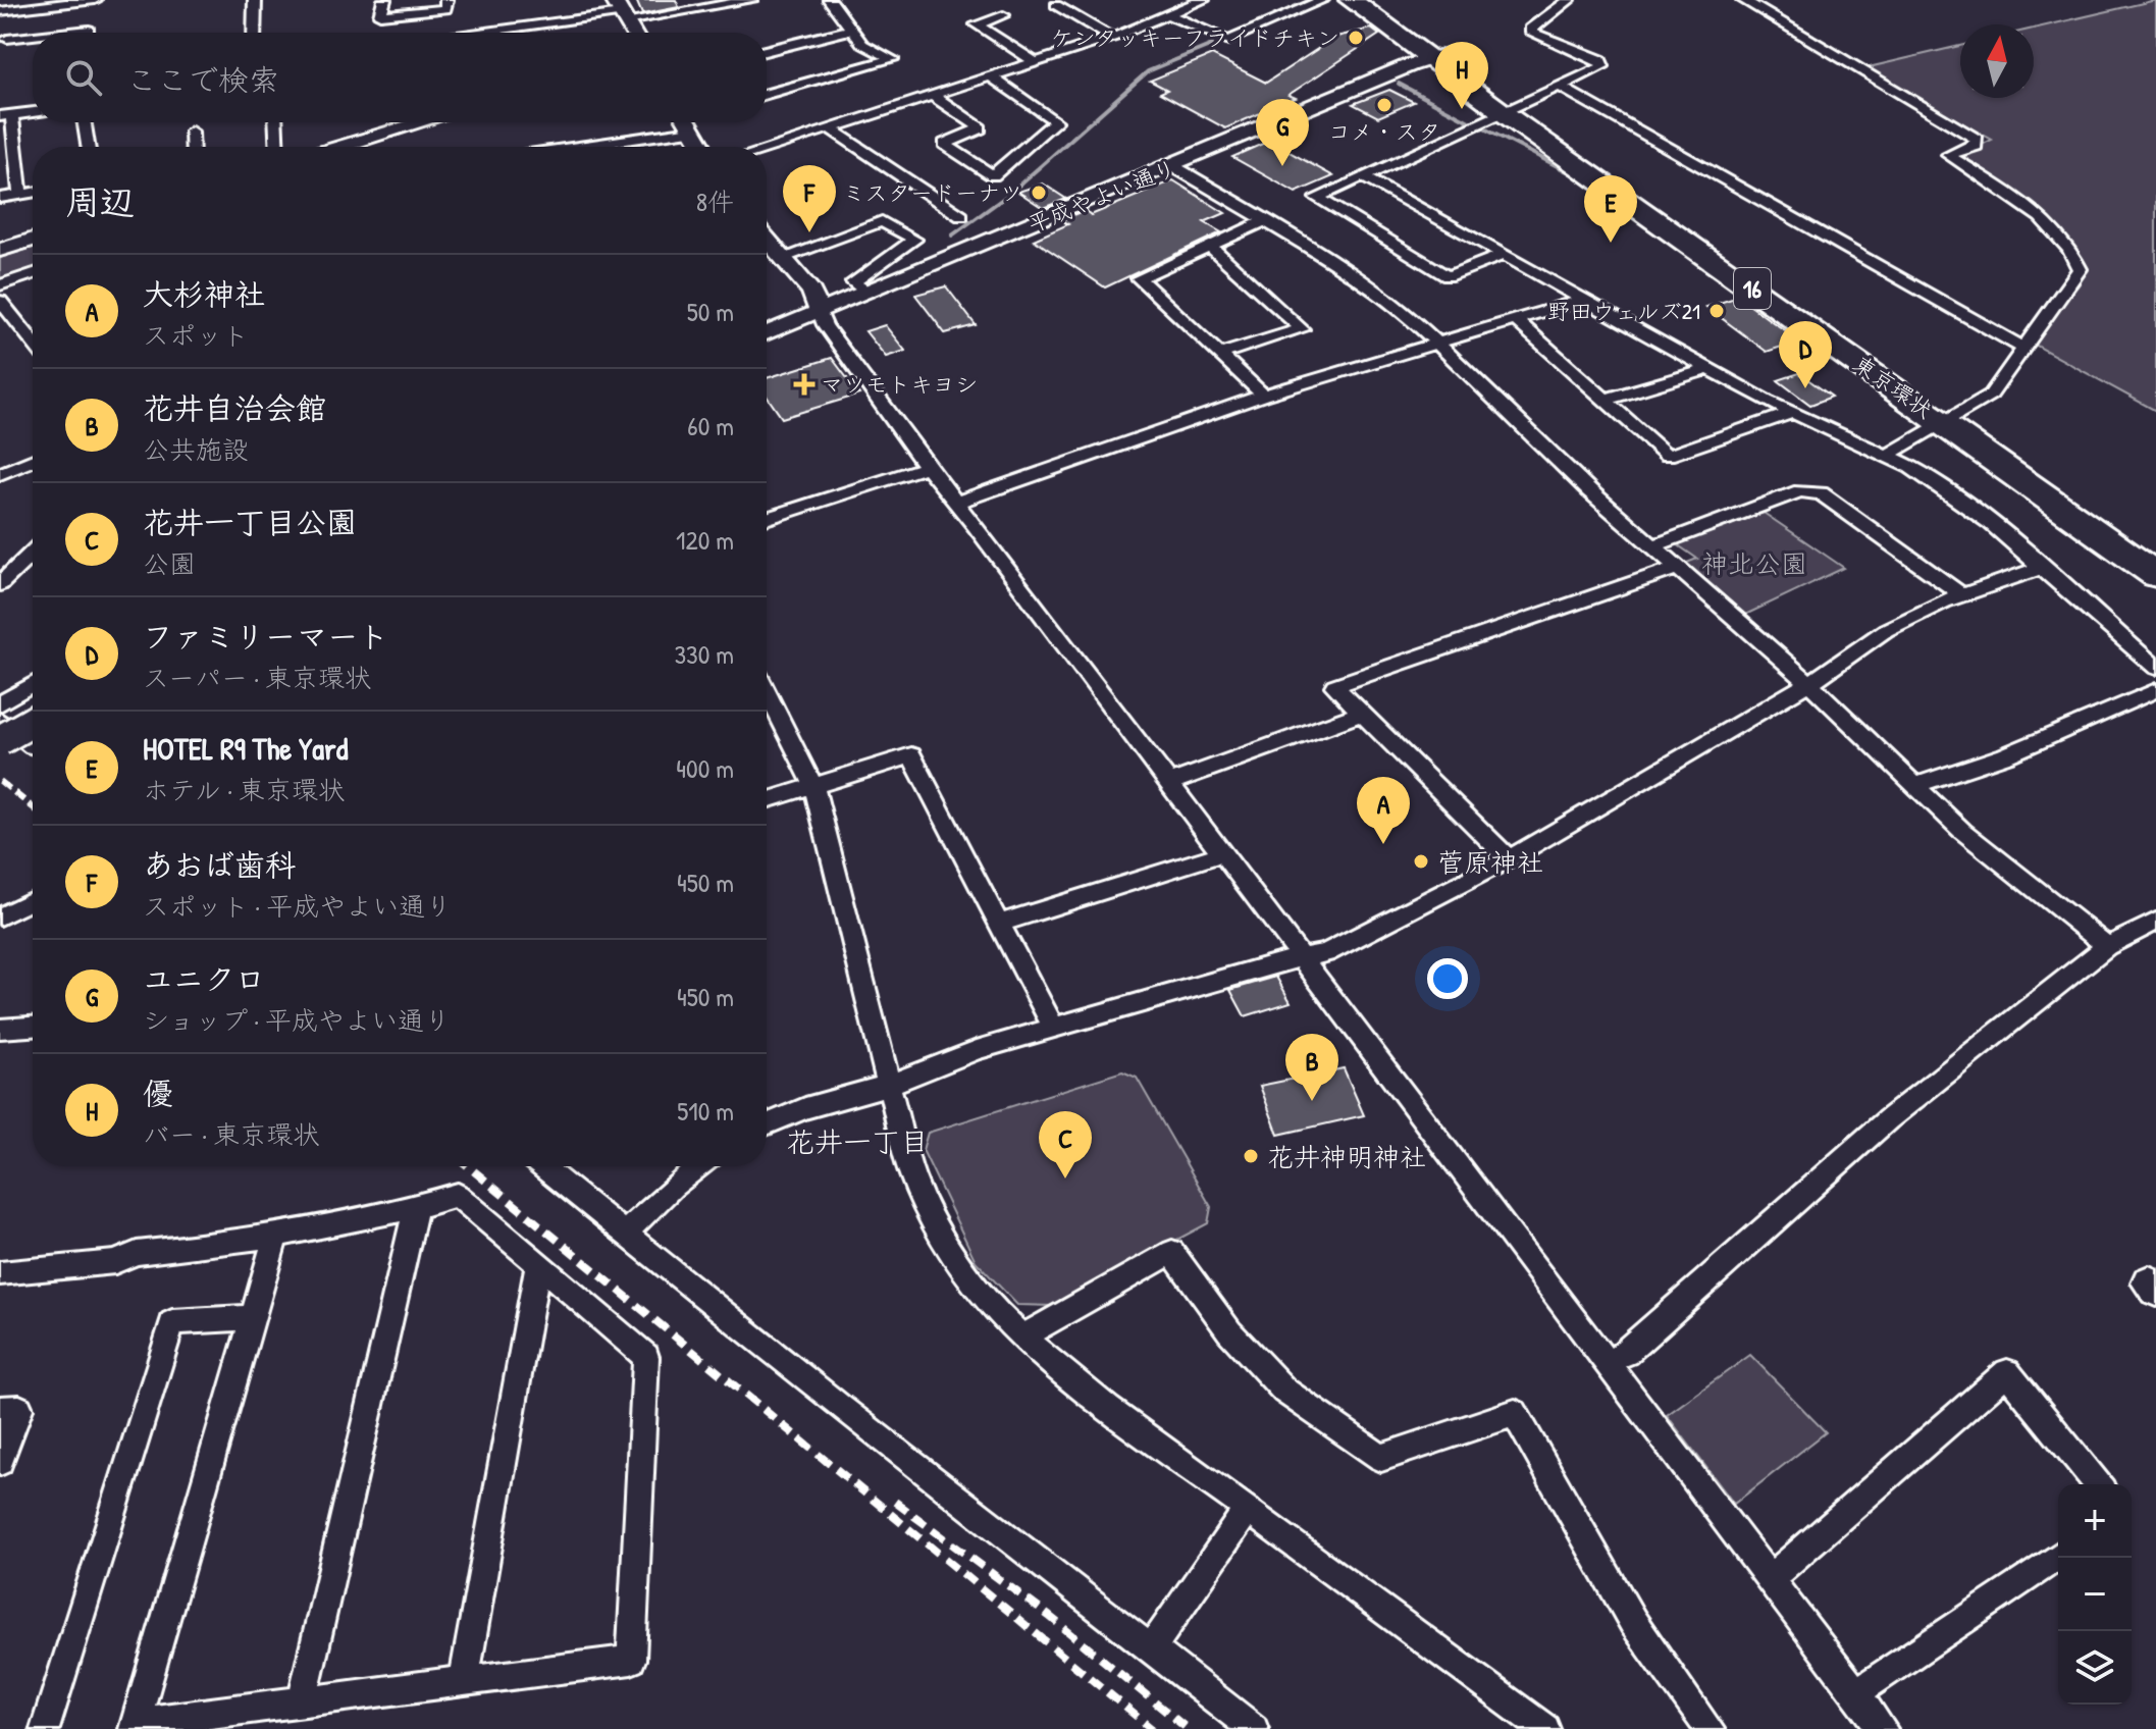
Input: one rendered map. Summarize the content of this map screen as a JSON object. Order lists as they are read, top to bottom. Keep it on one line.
{"streets":{"highway":["16","東京環状"],"street":["平成やよい通り"]},"crossings":[["平成やよい通り","東京環状"]],"districts":["花井一丁目"],"parks":["神北公園"],"places":{"other":["ケンタッキーフライドチキン","コメ・スタ","ミスタードーナツ","野田ウェルズ21","菅原神社","花井神明神社"],"health":["マツモトキヨシ"]},"north":"top","page":{"search":"ここで検索","pins":["H","G","F","E","D","A","B","C"],"heading":["周辺","8件"],"list":[{"mark":"A","name":"大杉神社","note":"スポット","value":"50 m"},{"mark":"B","name":"花井自治会館","note":"公共施設","value":"60 m"},{"mark":"C","name":"花井一丁目公園","note":"公園","value":"120 m"},{"mark":"D","name":"ファミリーマート","note":"スーパー · 東京環状","value":"330 m"},{"mark":"E","name":"HOTEL R9 The Yard","note":"ホテル · 東京環状","value":"400 m"},{"mark":"F","name":"あおば歯科","note":"スポット · 平成やよい通り","value":"450 m"},{"mark":"G","name":"ユニクロ","note":"ショップ · 平成やよい通り","value":"450 m"},{"mark":"H","name":"優","note":"バー · 東京環状","value":"510 m"}],"map_buttons":["+","−"]}}
